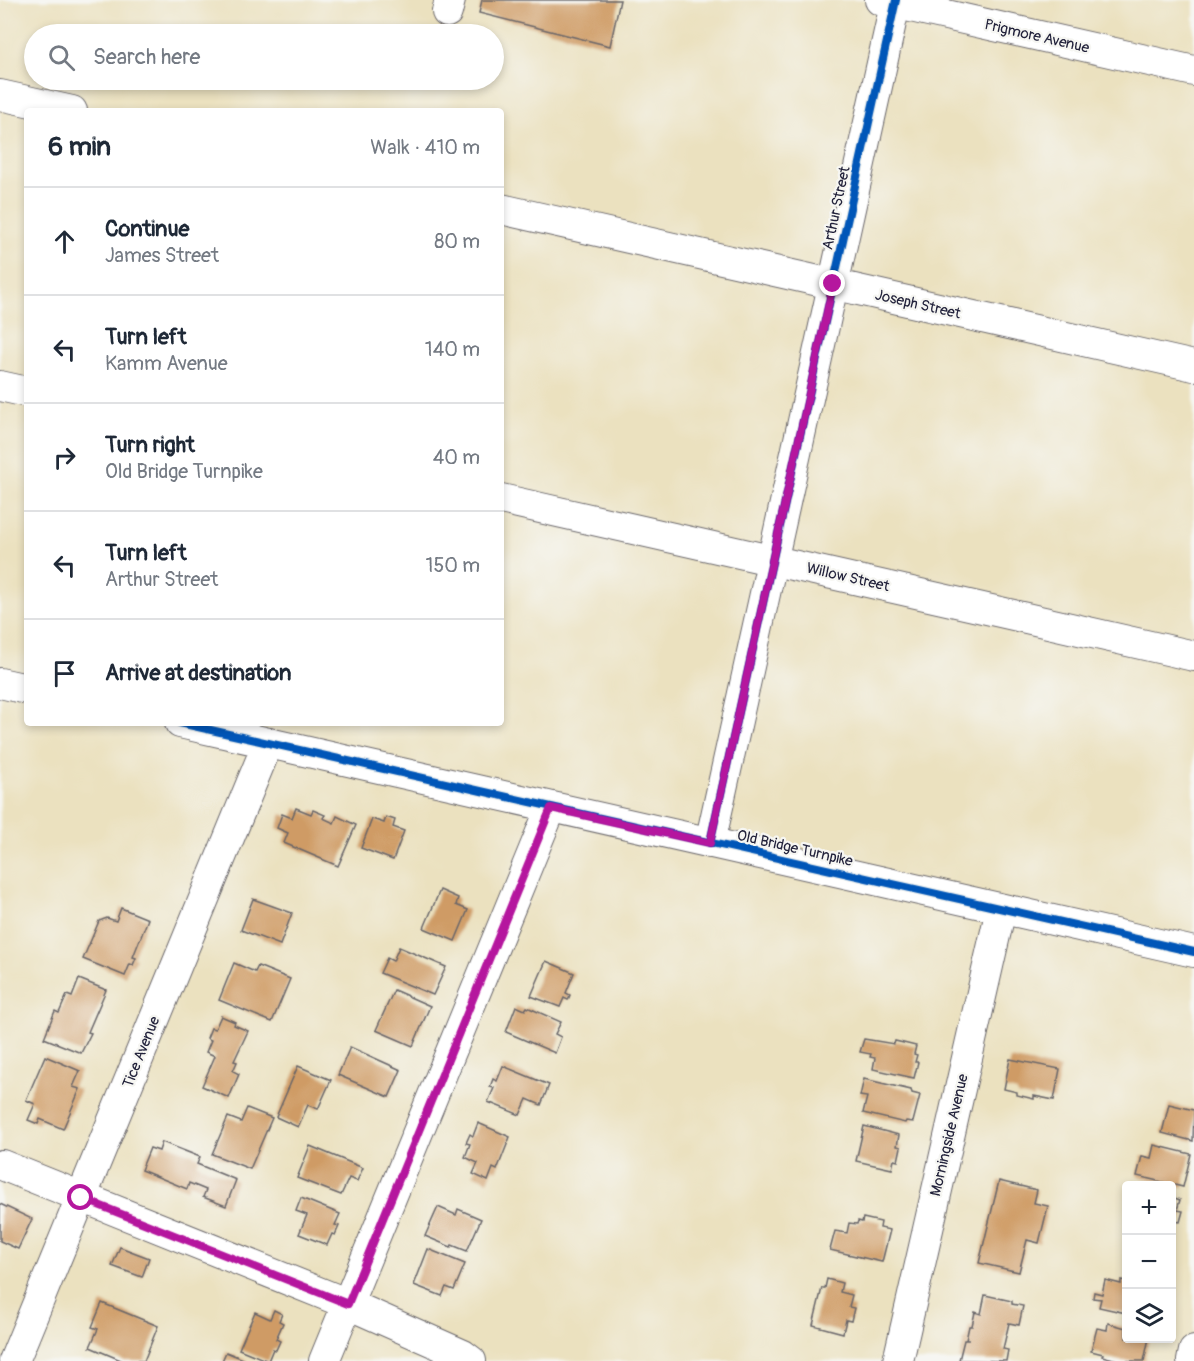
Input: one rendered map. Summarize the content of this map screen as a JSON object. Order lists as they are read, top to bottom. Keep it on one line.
{"streets":{"street":["Prigmore Avenue","Arthur Street","Joseph Street","Willow Street","Old Bridge Turnpike","Tice Avenue","Morningside Avenue"]},"crossings":[["Prigmore Avenue","Arthur Street"],["Arthur Street","Joseph Street"],["Arthur Street","Willow Street"],["Arthur Street","Old Bridge Turnpike"],["Old Bridge Turnpike","Tice Avenue"],["Old Bridge Turnpike","Morningside Avenue"]],"page":{"search":"Search here","heading":["6 min","Walk · 410 m"],"list":[["Continue","James Street","80 m"],["Turn left","Kamm Avenue","140 m"],["Turn right","Old Bridge Turnpike","40 m"],["Turn left","Arthur Street","150 m"],"Arrive at destination"],"map_buttons":["+","−"]}}
